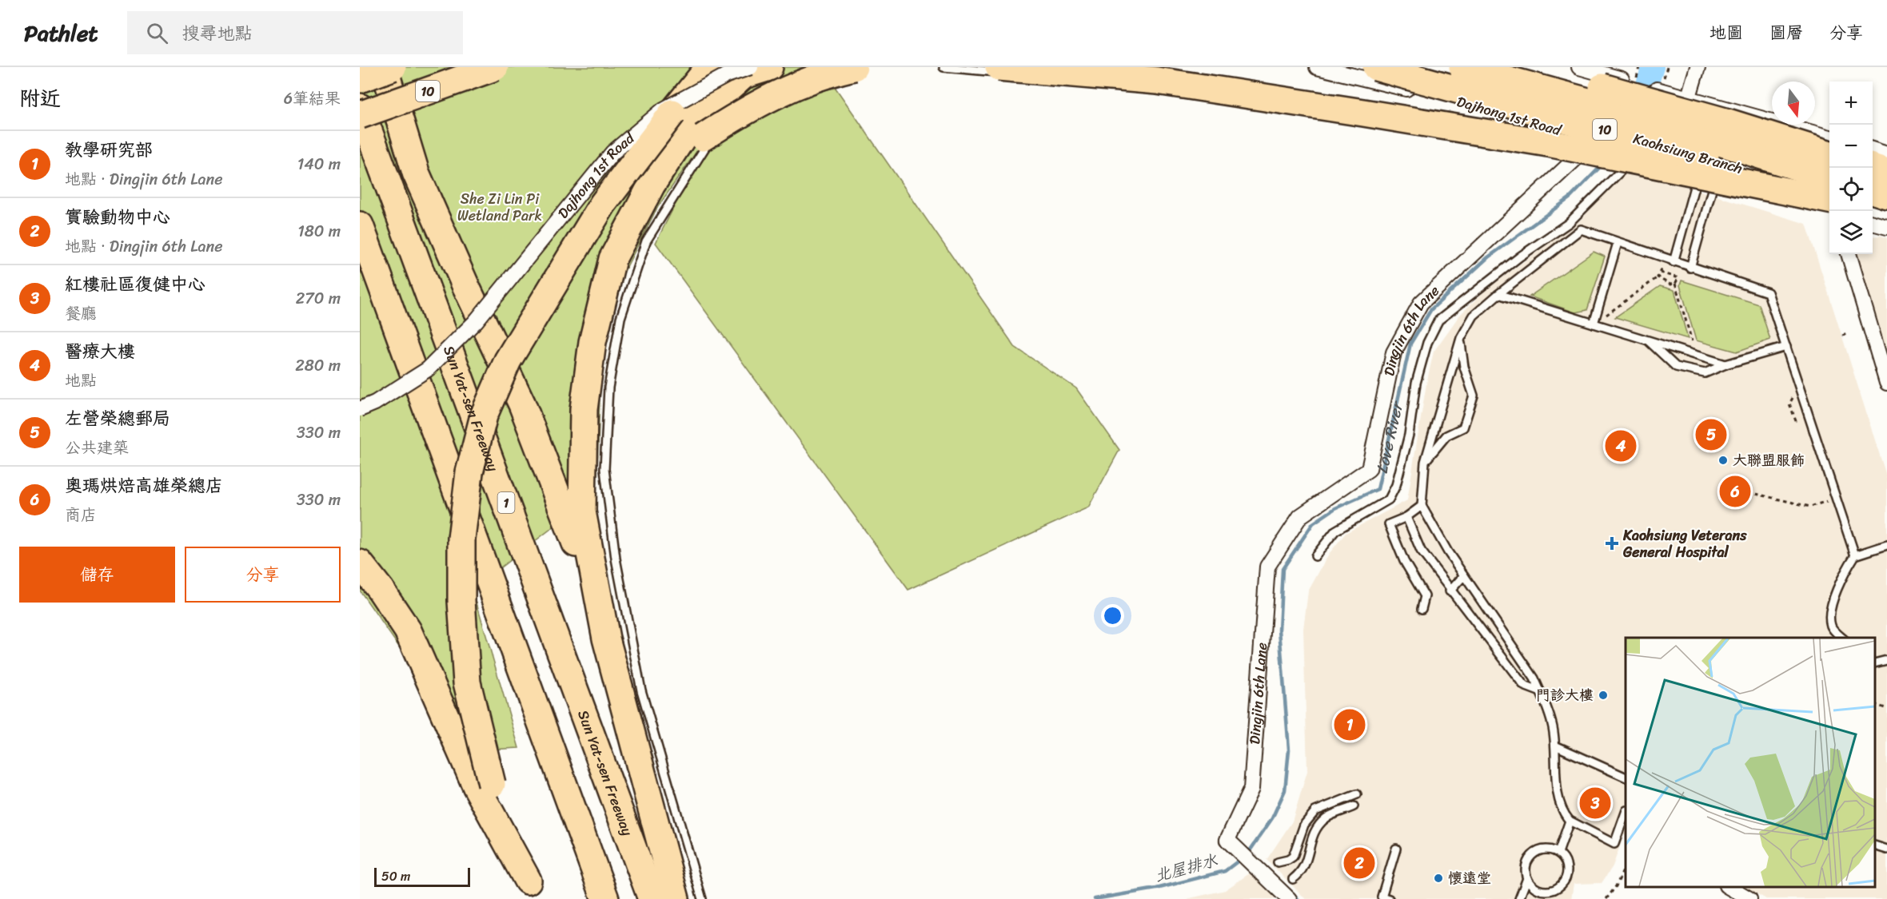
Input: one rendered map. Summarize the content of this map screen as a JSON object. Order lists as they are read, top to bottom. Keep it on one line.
{"streets":{"highway":["10","Kaohsiung Branch","Sun Yat-sen Freeway","1"],"street":["Dajhong 1st Road","Dingjin 6th Lane"]},"crossings":[["Dajhong 1st Road","Kaohsiung Branch"],["Dajhong 1st Road","Dingjin 6th Lane"]],"water":["Love River","北屋排水"],"parks":["She Zi Lin Pi Wetland Park"],"places":{"other":["大聯盟服飾","門診大樓","懷遠堂"],"health":["Kaohsiung Veterans General Hospital"]},"scale_bar":"50 m","north":"bottom","page":{"header":"Pathlet","search":"搜尋地點","nav":["地圖","圖層","分享"],"heading":["附近","6筆結果"],"map_buttons":["+","−"],"list":[{"mark":"1","name":"教學研究部","note":"地點 · Dingjin 6th Lane","value":"140 m"},{"mark":"2","name":"實驗動物中心","note":"地點 · Dingjin 6th Lane","value":"180 m"},{"mark":"3","name":"紅樓社區復健中心","note":"餐廳","value":"270 m"},{"mark":"4","name":"醫療大樓","note":"地點","value":"280 m"},{"mark":"5","name":"左營榮總郵局","note":"公共建築","value":"330 m"},{"mark":"6","name":"奧瑪烘焙高雄榮總店","note":"商店","value":"330 m"}],"pins":["5","4","6","1","3","2"],"buttons":["儲存","分享"],"scale":"50 m"}}
